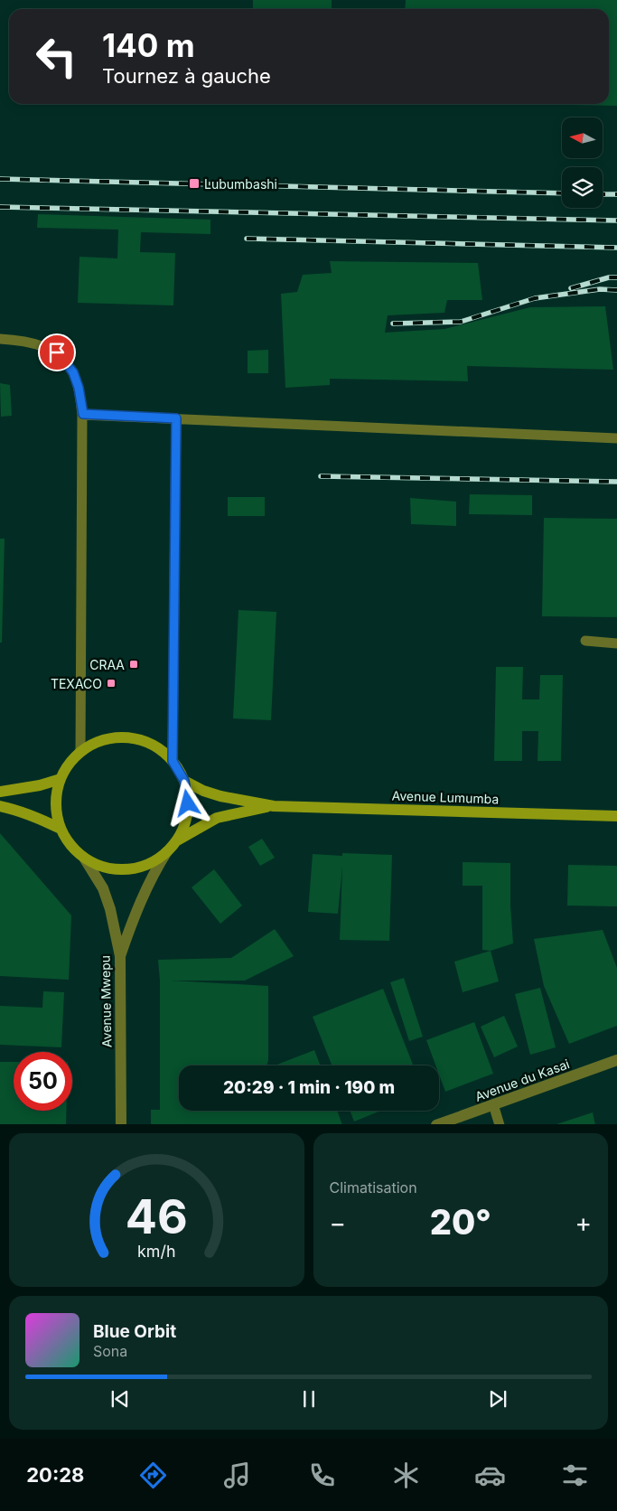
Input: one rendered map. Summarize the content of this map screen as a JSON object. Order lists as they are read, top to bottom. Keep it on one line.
{"streets":{"main road":["Avenue Lumumba"],"street":["Avenue Mwepu","Avenue du Kasai"]},"places":{"transit":["Lubumbashi","CRAA","TEXACO"]},"north":"left","page":{"turn":["140 m","Tournez à gauche"],"limit":"50","trip":"20:29 · 1 min · 190 m","tile":"Climatisation","heat":["−","20°","+"],"song":["Blue Orbit","Sona"],"tabs":"20:28","gauge":["46","km/h"]}}
